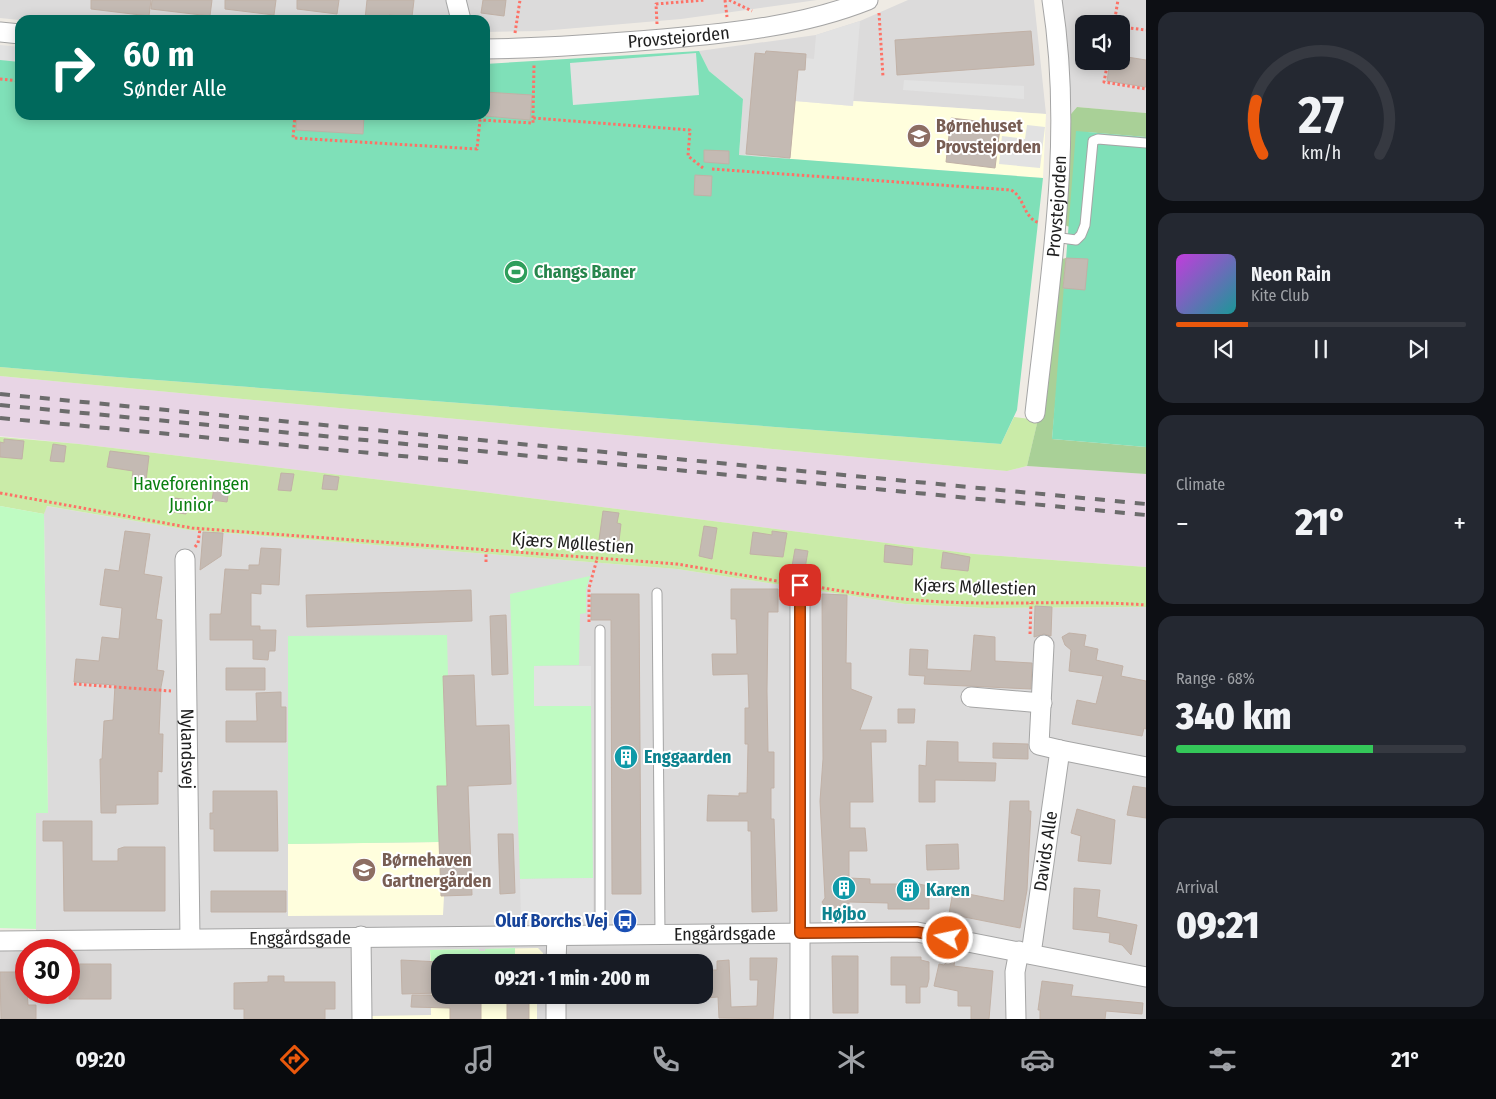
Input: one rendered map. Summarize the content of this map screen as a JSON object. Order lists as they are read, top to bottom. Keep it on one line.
{"streets":{"street":["Provstejorden","Nylandsvej","Davids Alle","Enggårdsgade"],"path":["Kjærs Møllestien"]},"crossings":[["Nylandsvej","Enggårdsgade"],["Davids Alle","Enggårdsgade"]],"parks":["Haveforeningen Junior"],"places":{"school or university":["Børnehuset Provstejorden","Børnehaven Gartnergården"],"sports":["Changs Baner"],"building":["Enggaarden","Højbo","Karen"],"bus stop":["Oluf Borchs Vej"]},"page":{"turn":["60 m","Sønder Alle"],"song":["Neon Rain","Kite Club"],"tile":["Climate",["Range · 68%","340 km"],["Arrival","09:21"]],"heat":["−","21°","+"],"limit":"30","trip":"09:21 · 1 min · 200 m","tabs":["09:20","21°"],"gauge":["27","km/h"]}}
